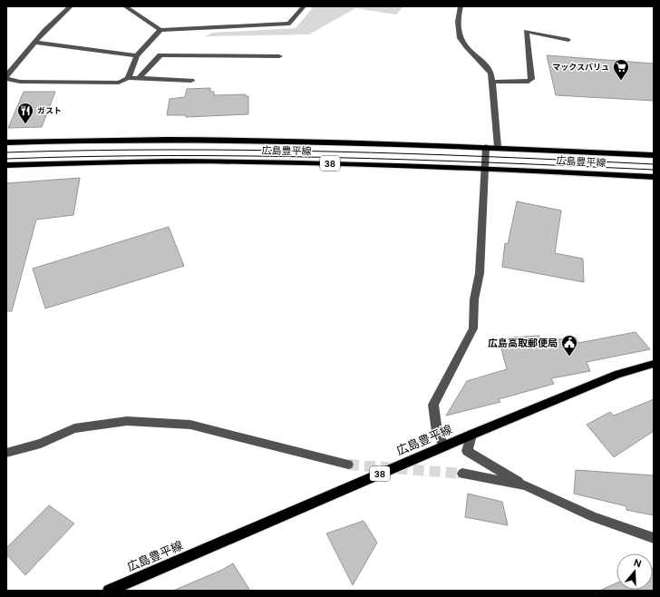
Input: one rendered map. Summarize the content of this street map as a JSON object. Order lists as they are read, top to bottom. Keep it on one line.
{"streets":{"main road":["広島豊平線","38"]},"places":{"supermarket":["マックスバリュ"],"restaurant":["ガスト"],"public building":["広島高取郵便局"]},"north":"top"}
